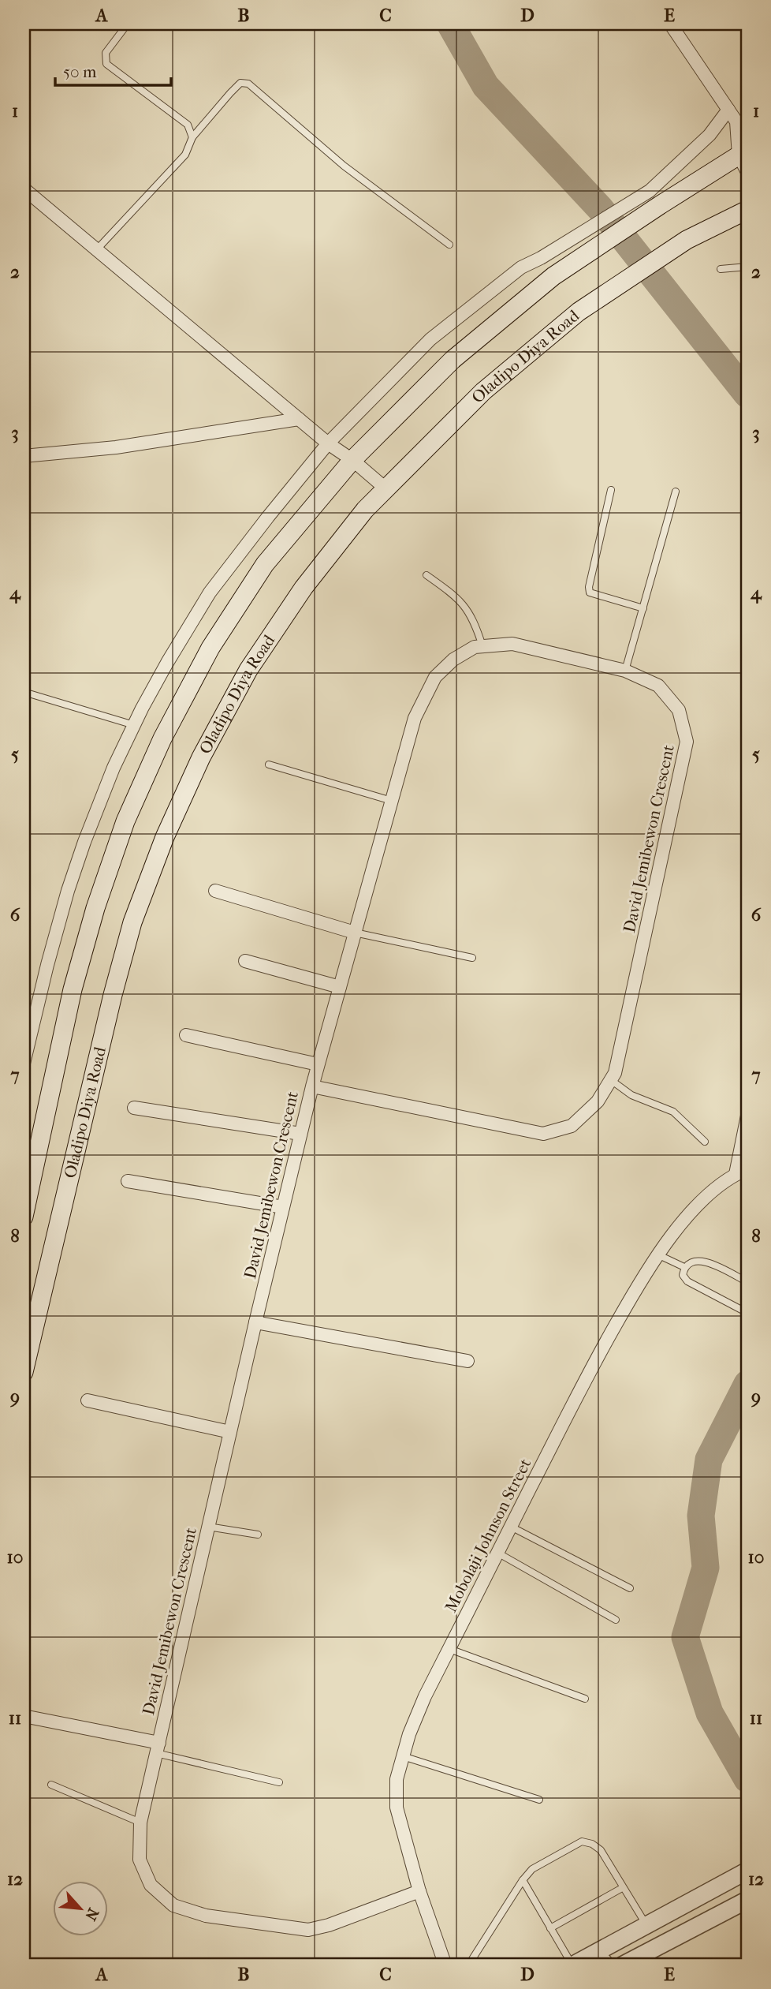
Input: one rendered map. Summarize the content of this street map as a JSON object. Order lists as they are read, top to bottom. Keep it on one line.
{"streets":{"main road":["Oladipo Diya Road"],"street":["David Jemibewon Crescent","Mobolaji Johnson Street"]},"crossings":[["David Jemibewon Crescent","Mobolaji Johnson Street"]],"scale_bar":"50 m","north":"bottom right","grid":{"columns":["A","B","C","D","E"],"rows":["1","2","3","4","5","6","7","8","9","10","11","12"]}}
